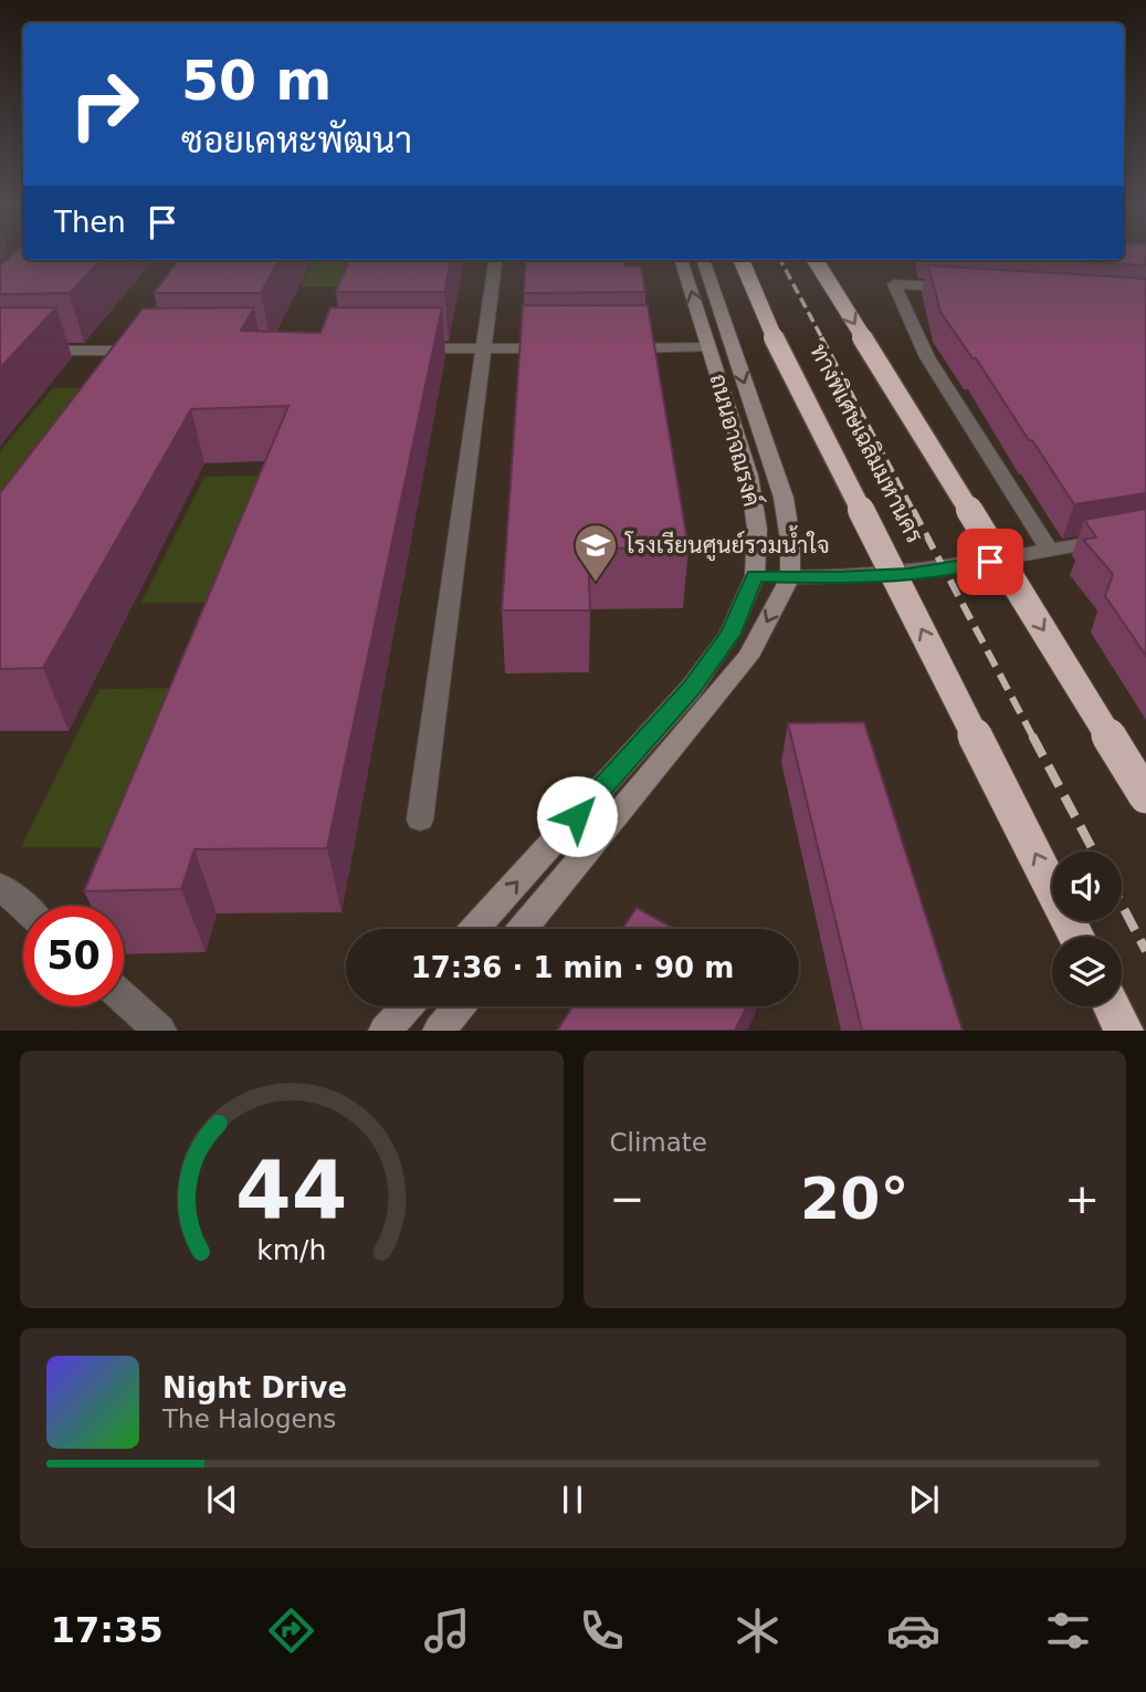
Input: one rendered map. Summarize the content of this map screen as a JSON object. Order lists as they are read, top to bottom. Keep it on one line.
{"streets":{"highway":["ทางพิเศษเฉลิมมหานคร"],"main road":["ถนนอาจณรงค์"]},"places":{"school or university":["โรงเรียนศูนย์รวมน้ำใจ"]},"page":{"turn":["50 m","ซอยเคหะพัฒนา"],"then":"Then","limit":"50","trip":"17:36 · 1 min · 90 m","tile":"Climate","heat":["−","20°","+"],"song":["Night Drive","The Halogens"],"tabs":"17:35","gauge":["44","km/h"]}}
